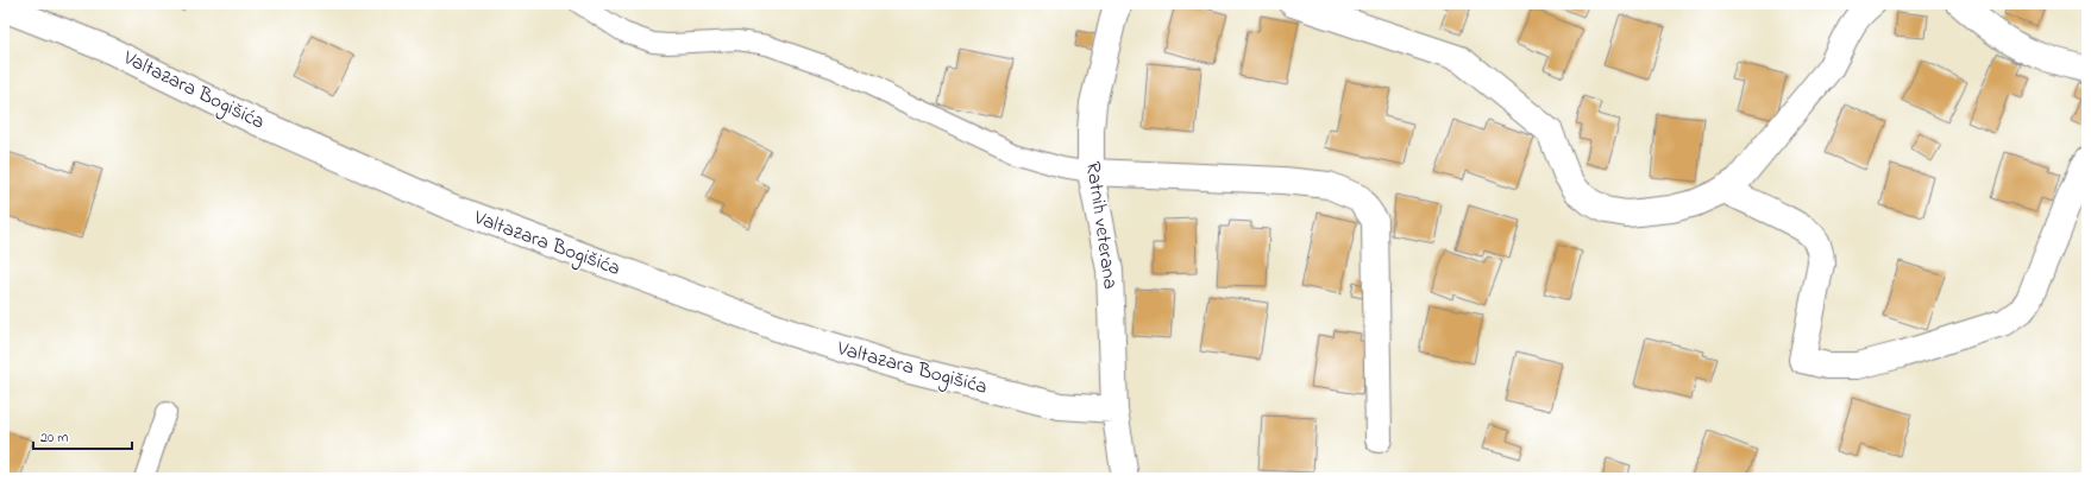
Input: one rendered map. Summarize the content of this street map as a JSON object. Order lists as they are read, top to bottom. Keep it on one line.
{"streets":{"street":["Valtazara Bogišića","Ratnih veterana"]},"crossings":[["Valtazara Bogišića","Ratnih veterana"]],"scale_bar":"20 m"}
